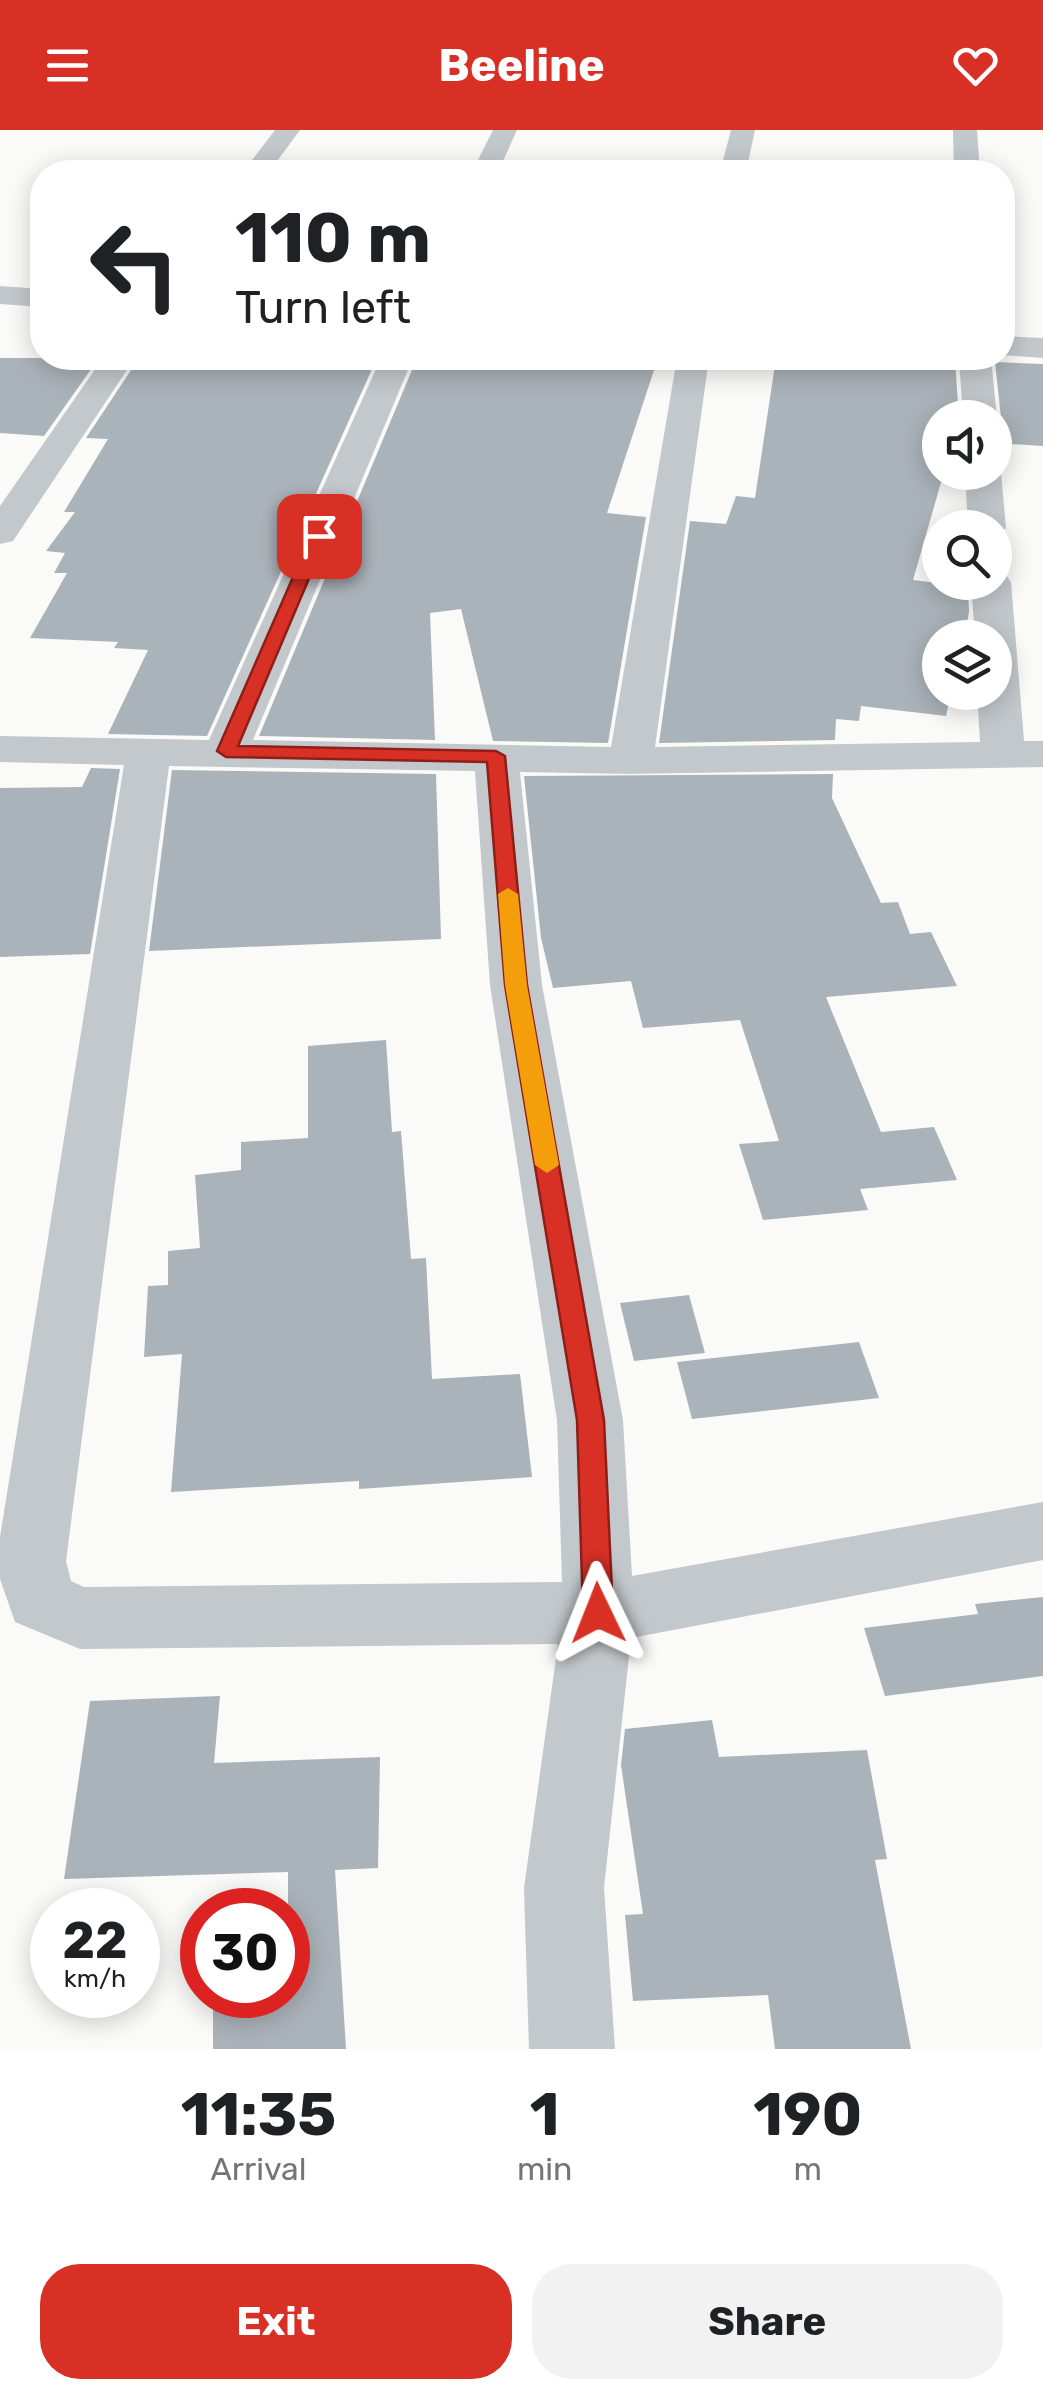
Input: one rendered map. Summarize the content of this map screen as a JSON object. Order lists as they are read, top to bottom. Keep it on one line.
{"page":{"header":"Beeline","turn":["110 m","Turn left"],"speed":"22 km/h","limit":"30","eta":["11:35","Arrival","1","min","190","m"],"buttons":["Exit","Share"]}}
